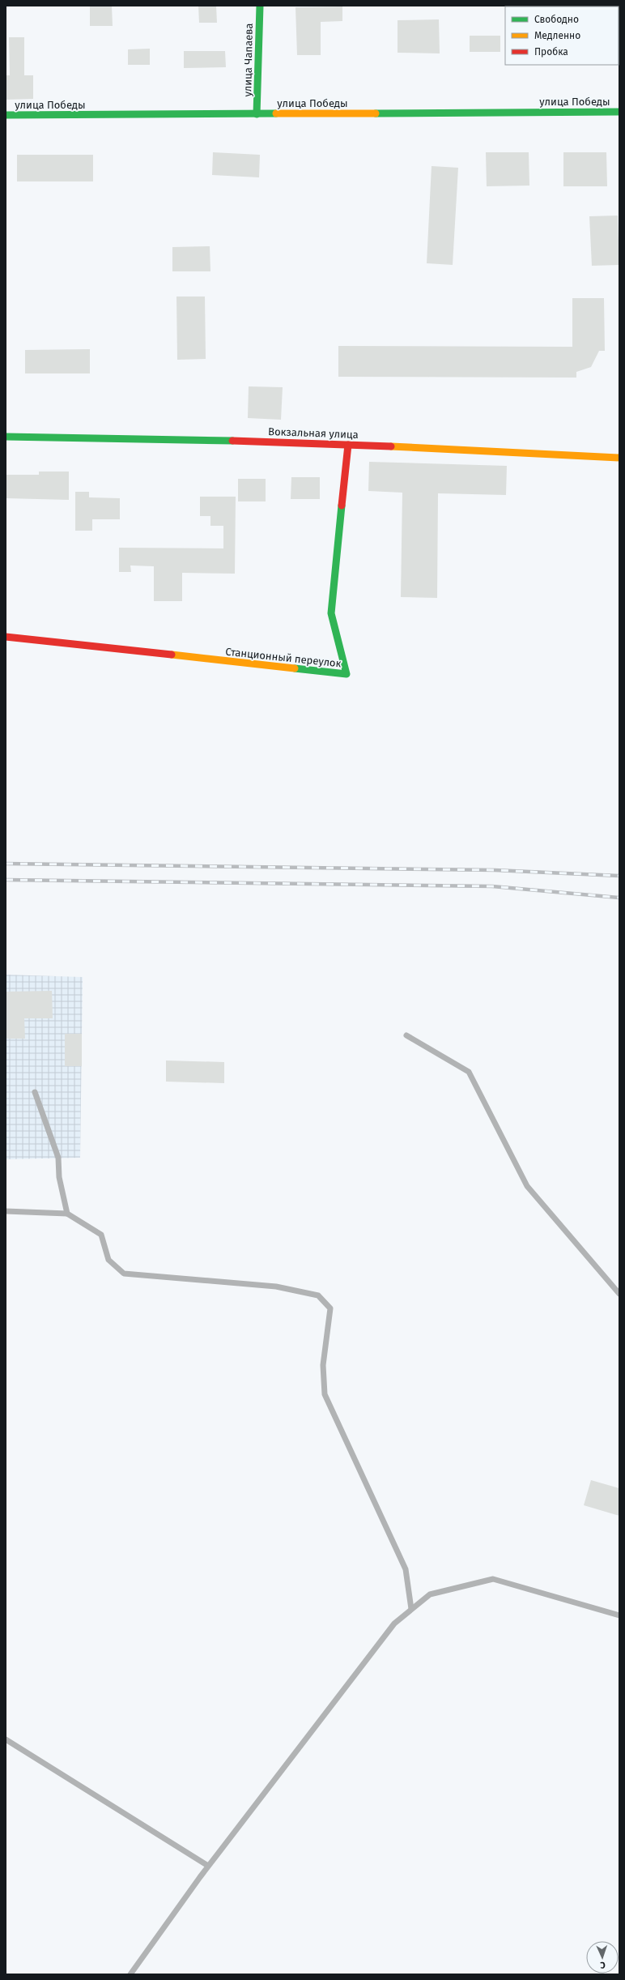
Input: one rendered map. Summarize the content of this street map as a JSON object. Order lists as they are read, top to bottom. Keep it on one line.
{"streets":{"street":["улица Чапаева","улица Победы","Вокзальная улица","Станционный переулок"]},"crossings":[["улица Чапаева","улица Победы"],["Вокзальная улица","Станционный переулок"]],"legend":["Свободно","Медленно","Пробка"],"north":"bottom"}
